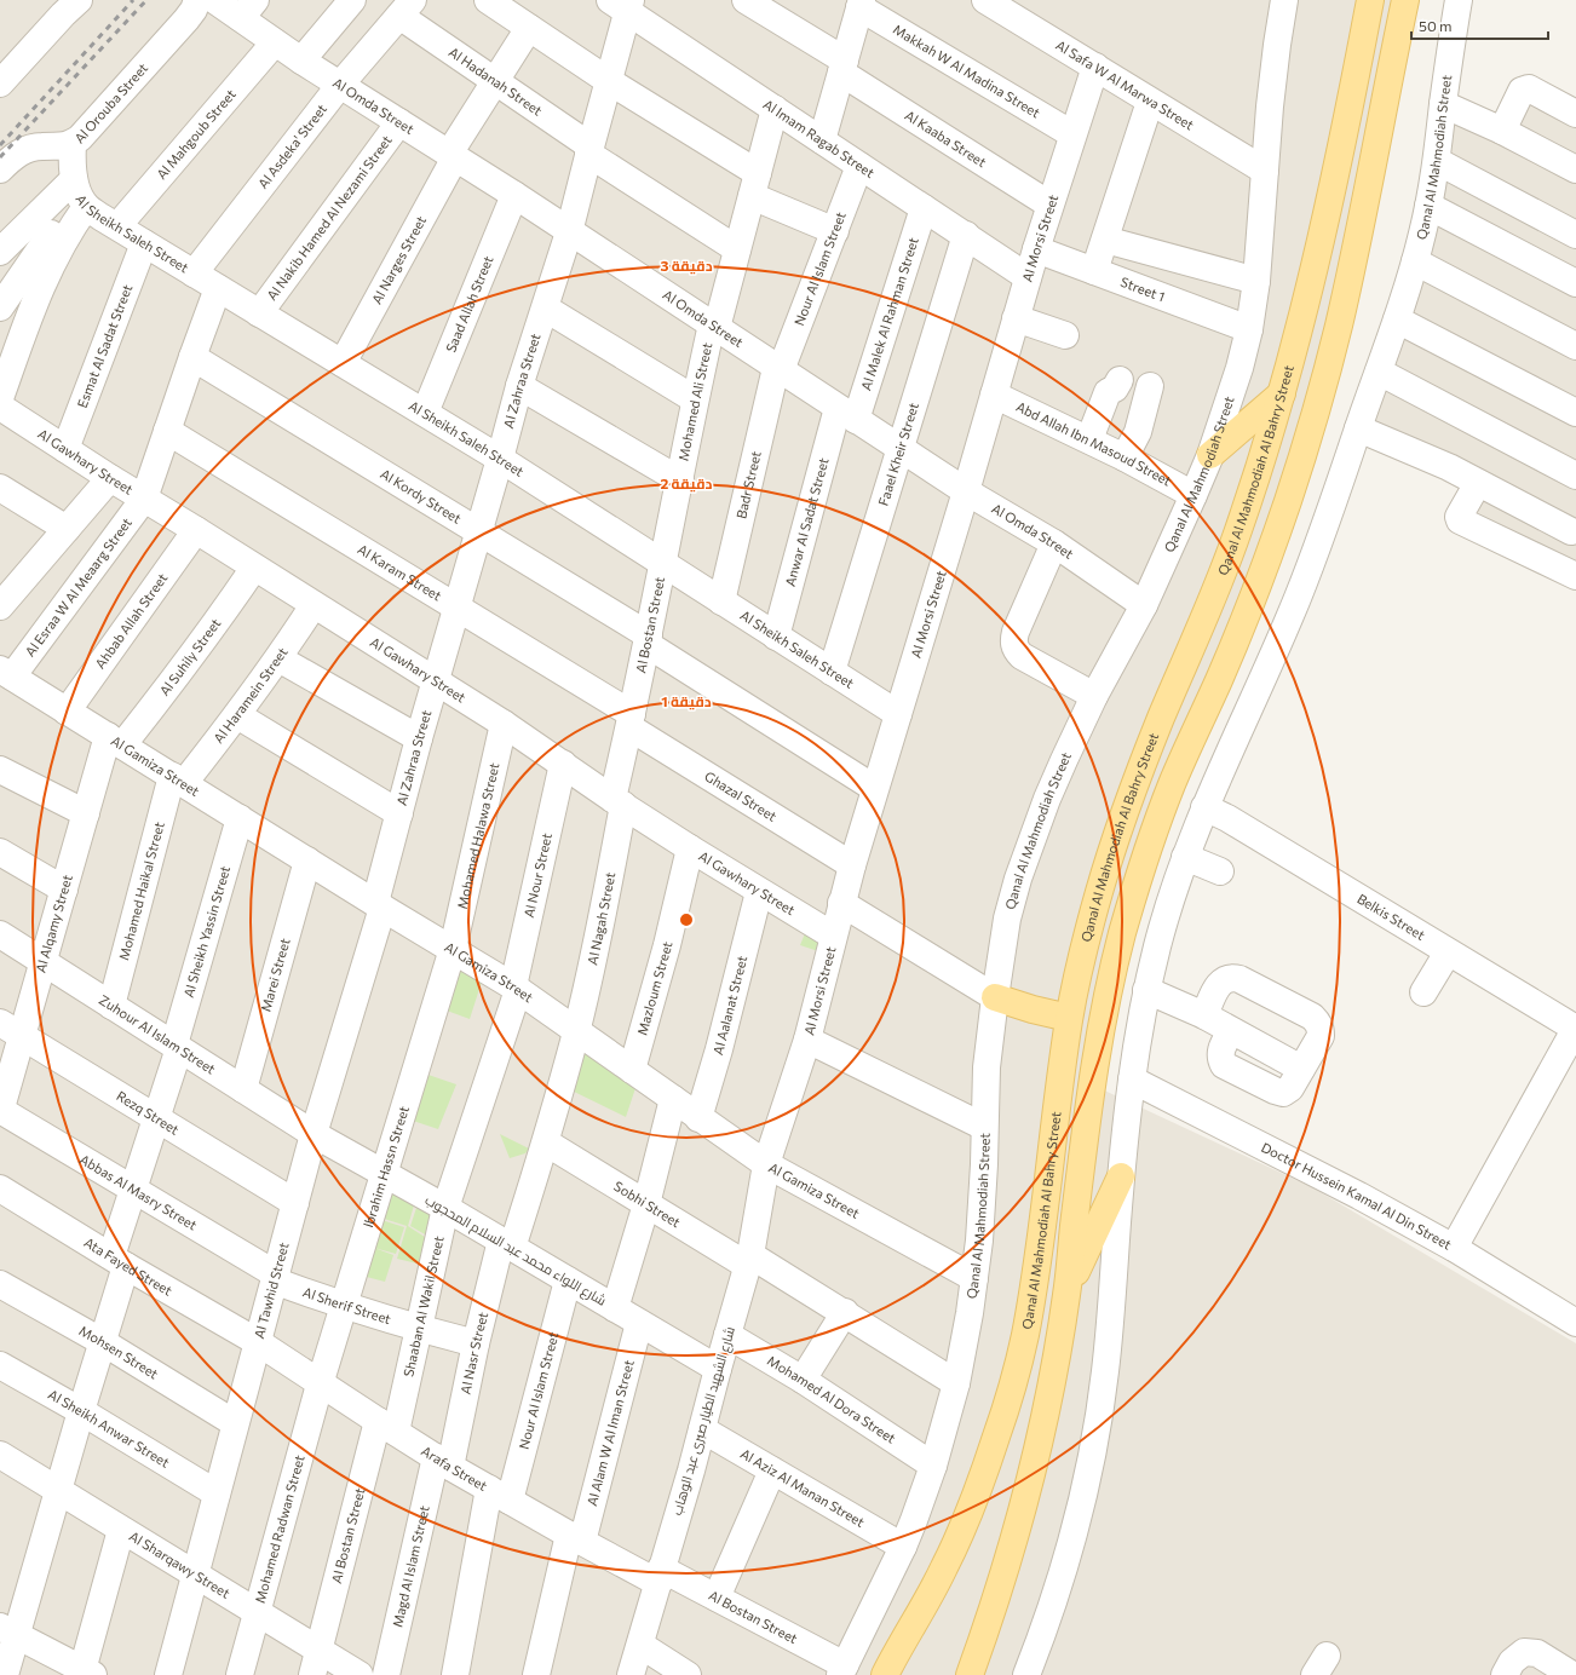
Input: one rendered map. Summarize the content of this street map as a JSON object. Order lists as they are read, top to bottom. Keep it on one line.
{"streets":{"main road":["Qanal Al Mahmodiah Al Bahry Street"],"street":["Makkah W Al Madina Street","Al Hadanah Street","Al Safa W Al Marwa Street","Al Orouba Street","Al Omda Street","Al Mahgoub Street","Al Imam Ragab Street","Al Kaaba Street","Al Asdeka' Street","Qanal Al Mahmodiah Street","Al Nakib Hamed Al Nezami Street","Al Sheikh Saleh Street","Al Morsi Street","Al Narges Street","Nour Al Islam Street","Street 1","Saad Allah Street","Al Malek Al Rahman Street","Esmat Al Sadat Street","Al Zahraa Street","Mohamed Ali Street","Abd Allah Ibn Masoud Street","Faael Kheir Street","Al Gawhary Street","Badr Street","Al Kordy Street","Anwar Al Sadat Street","Al Karam Street","Al Esraa W Al Meaarg Street","Ahbab Allah Street","Al Bostan Street","Al Suhily Street","Al Haramein Street","Al Gamiza Street","Ghazal Street","Mohamed Halawa Street","Al Nour Street","Mohamed Haikal Street","Belkis Street","Al Nagah Street","Al Alqamy Street","Al Sheikh Yassin Street","Marei Street","Mazloum Street","Al Aalanat Street","Zuhour Al Islam Street","Rezq Street","Ibrahim Hassn Street","Abbas Al Masry Street","Doctor Hussein Kamal Al Din Street","Sobhi Street","شارع اللواء محمد عبد السلام المحجوب","Ata Fayed Street","Al Tawhid Street","Al Sherif Street","Shaaban Al Wakil Street","Mohsen Street","Al Nasr Street","Mohamed Al Dora Street","شارع الشهيد الطيار صبرى عبد الوهاب","Al Sheikh Anwar Street","Al Alam W Al Iman Street","Arafa Street","Al Aziz Al Manan Street","Mohamed Radwan Street","Al Sharqawy Street","Magd Al Islam Street"]},"crossings":[["Makkah W Al Madina Street","Al Morsi Street"],["Al Hadanah Street","Al Asdeka' Street"],["Al Hadanah Street","Al Narges Street"],["Al Hadanah Street","Al Zahraa Street"],["Al Hadanah Street","Mohamed Ali Street"],["Al Safa W Al Marwa Street","Qanal Al Mahmodiah Street"],["Al Safa W Al Marwa Street","Al Morsi Street"],["Al Orouba Street","Al Sheikh Saleh Street"],["Al Omda Street","Al Mahgoub Street"],["Al Omda Street","Al Asdeka' Street"],["Al Omda Street","Qanal Al Mahmodiah Street"],["Al Omda Street","Al Nakib Hamed Al Nezami Street"],["Al Omda Street","Al Morsi Street"],["Al Omda Street","Al Narges Street"],["Al Omda Street","Nour Al Islam Street"],["Al Omda Street","Saad Allah Street"],["Al Omda Street","Al Malek Al Rahman Street"],["Al Omda Street","Al Zahraa Street"],["Al Omda Street","Mohamed Ali Street"],["Al Omda Street","Faael Kheir Street"],["Al Omda Street","Badr Street"],["Al Omda Street","Anwar Al Sadat Street"],["Al Mahgoub Street","Al Sheikh Saleh Street"],["Al Imam Ragab Street","Al Morsi Street"],["Al Imam Ragab Street","Nour Al Islam Street"],["Al Imam Ragab Street","Al Malek Al Rahman Street"],["Al Imam Ragab Street","Al Zahraa Street"],["Al Imam Ragab Street","Mohamed Ali Street"],["Al Imam Ragab Street","Faael Kheir Street"],["Al Kaaba Street","Al Morsi Street"],["Al Asdeka' Street","Al Sheikh Saleh Street"],["Qanal Al Mahmodiah Street","Street 1"],["Qanal Al Mahmodiah Street","Abd Allah Ibn Masoud Street"],["Qanal Al Mahmodiah Street","Al Bostan Street"],["Qanal Al Mahmodiah Street","Al Gamiza Street"],["Qanal Al Mahmodiah Street","Belkis Street"],["Qanal Al Mahmodiah Street","Doctor Hussein Kamal Al Din Street"],["Qanal Al Mahmodiah Street","Sobhi Street"],["Qanal Al Mahmodiah Street","Mohamed Al Dora Street"],["Qanal Al Mahmodiah Street","Al Aziz Al Manan Street"],["Al Nakib Hamed Al Nezami Street","Al Sheikh Saleh Street"],["Al Sheikh Saleh Street","Al Morsi Street"],["Al Sheikh Saleh Street","Al Narges Street"],["Al Sheikh Saleh Street","Saad Allah Street"],["Al Sheikh Saleh Street","Esmat Al Sadat Street"],["Al Sheikh Saleh Street","Al Zahraa Street"],["Al Sheikh Saleh Street","Mohamed Ali Street"],["Al Sheikh Saleh Street","Faael Kheir Street"],["Al Sheikh Saleh Street","Badr Street"],["Al Sheikh Saleh Street","Anwar Al Sadat Street"],["Al Sheikh Saleh Street","Al Esraa W Al Meaarg Street"],["Al Sheikh Saleh Street","Al Bostan Street"],["Al Morsi Street","Street 1"],["Al Morsi Street","Abd Allah Ibn Masoud Street"],["Al Morsi Street","Al Gawhary Street"],["Al Morsi Street","Al Kordy Street"],["Al Morsi Street","Al Gamiza Street"],["Al Morsi Street","Ghazal Street"],["Al Morsi Street","شارع الشهيد الطيار صبرى عبد الوهاب"],["Nour Al Islam Street","Badr Street"],["Nour Al Islam Street","شارع اللواء محمد عبد السلام المحجوب"],["Nour Al Islam Street","Arafa Street"],["Al Malek Al Rahman Street","Anwar Al Sadat Street"],["Esmat Al Sadat Street","Al Gawhary Street"],["Al Zahraa Street","Al Gawhary Street"],["Al Zahraa Street","Al Kordy Street"],["Al Zahraa Street","Al Karam Street"],["Al Zahraa Street","Al Gamiza Street"],["Al Zahraa Street","Al Tawhid Street"],["Mohamed Ali Street","Al Bostan Street"],["Al Gawhary Street","Al Esraa W Al Meaarg Street"],["Al Gawhary Street","Ahbab Allah Street"],["Al Gawhary Street","Al Bostan Street"],["Al Gawhary Street","Al Suhily Street"],["Al Gawhary Street","Al Haramein Street"],["Al Gawhary Street","Mohamed Halawa Street"],["Al Gawhary Street","Al Nour Street"],["Al Gawhary Street","Al Nagah Street"],["Al Gawhary Street","Mazloum Street"],["Al Gawhary Street","Al Aalanat Street"],["Al Kordy Street","Al Esraa W Al Meaarg Street"],["Al Kordy Street","Al Bostan Street"],["Al Karam Street","Al Esraa W Al Meaarg Street"],["Al Karam Street","Al Bostan Street"],["Al Karam Street","Ghazal Street"],["Al Esraa W Al Meaarg Street","Al Gamiza Street"],["Ahbab Allah Street","Al Gamiza Street"],["Al Bostan Street","Ghazal Street"],["Al Bostan Street","Al Nagah Street"],["Al Bostan Street","Shaaban Al Wakil Street"],["Al Bostan Street","شارع الشهيد الطيار صبرى عبد الوهاب"],["Al Bostan Street","Arafa Street"],["Al Bostan Street","Al Sharqawy Street"],["Al Suhily Street","Al Gamiza Street"],["Al Suhily Street","Al Alqamy Street"],["Al Haramein Street","Al Gamiza Street"],["Al Haramein Street","Mohamed Haikal Street"],["Al Gamiza Street","Mohamed Halawa Street"],["Al Gamiza Street","Al Nour Street"],["Al Gamiza Street","Mohamed Haikal Street"],["Al Gamiza Street","Al Nagah Street"],["Al Gamiza Street","Al Alqamy Street"],["Al Gamiza Street","Al Sheikh Yassin Street"],["Al Gamiza Street","Marei Street"],["Al Gamiza Street","Mazloum Street"],["Al Gamiza Street","Al Aalanat Street"],["Al Gamiza Street","Ibrahim Hassn Street"],["Al Gamiza Street","Al Tawhid Street"],["Al Gamiza Street","Shaaban Al Wakil Street"],["Al Gamiza Street","Al Nasr Street"],["Al Gamiza Street","شارع الشهيد الطيار صبرى عبد الوهاب"],["Mohamed Halawa Street","Ibrahim Hassn Street"],["Al Nour Street","Shaaban Al Wakil Street"],["Mohamed Haikal Street","Zuhour Al Islam Street"],["Al Nagah Street","Al Nasr Street"],["Al Alqamy Street","Zuhour Al Islam Street"],["Al Alqamy Street","Rezq Street"],["Al Alqamy Street","Abbas Al Masry Street"],["Al Sheikh Yassin Street","Zuhour Al Islam Street"],["Al Sheikh Yassin Street","Rezq Street"],["Al Sheikh Yassin Street","Abbas Al Masry Street"],["Al Sheikh Yassin Street","Ata Fayed Street"],["Al Sheikh Yassin Street","Mohsen Street"],["Al Sheikh Yassin Street","Al Sheikh Anwar Street"],["Al Sheikh Yassin Street","Al Sharqawy Street"],["Marei Street","Zuhour Al Islam Street"],["Zuhour Al Islam Street","شارع اللواء محمد عبد السلام المحجوب"],["Zuhour Al Islam Street","Al Tawhid Street"],["Rezq Street","Al Tawhid Street"],["Ibrahim Hassn Street","شارع اللواء محمد عبد السلام المحجوب"],["Ibrahim Hassn Street","Al Sherif Street"],["Ibrahim Hassn Street","Arafa Street"],["Ibrahim Hassn Street","Mohamed Radwan Street"],["Abbas Al Masry Street","Al Tawhid Street"],["Abbas Al Masry Street","Al Sherif Street"],["Sobhi Street","Al Nasr Street"],["Sobhi Street","شارع الشهيد الطيار صبرى عبد الوهاب"],["شارع اللواء محمد عبد السلام المحجوب","Al Tawhid Street"],["شارع اللواء محمد عبد السلام المحجوب","Shaaban Al Wakil Street"],["شارع اللواء محمد عبد السلام المحجوب","Al Nasr Street"],["شارع اللواء محمد عبد السلام المحجوب","شارع الشهيد الطيار صبرى عبد الوهاب"],["شارع اللواء محمد عبد السلام المحجوب","Al Alam W Al Iman Street"],["Ata Fayed Street","Al Tawhid Street"],["Ata Fayed Street","Arafa Street"],["Al Tawhid Street","Al Sherif Street"],["Al Tawhid Street","Mohsen Street"],["Al Tawhid Street","Al Sheikh Anwar Street"],["Al Tawhid Street","Arafa Street"],["Al Tawhid Street","Al Sharqawy Street"],["Al Sherif Street","Shaaban Al Wakil Street"],["Al Sherif Street","Al Nasr Street"],["Shaaban Al Wakil Street","Arafa Street"],["Al Nasr Street","Arafa Street"],["Al Nasr Street","Magd Al Islam Street"],["Mohamed Al Dora Street","شارع الشهيد الطيار صبرى عبد الوهاب"],["شارع الشهيد الطيار صبرى عبد الوهاب","Arafa Street"],["شارع الشهيد الطيار صبرى عبد الوهاب","Al Aziz Al Manan Street"],["Al Alam W Al Iman Street","Arafa Street"],["Arafa Street","Mohamed Radwan Street"],["Arafa Street","Magd Al Islam Street"],["Mohamed Radwan Street","Al Sharqawy Street"]],"scale_bar":"50 m","rings":["3 دقيقة","2 دقيقة","1 دقيقة"]}
